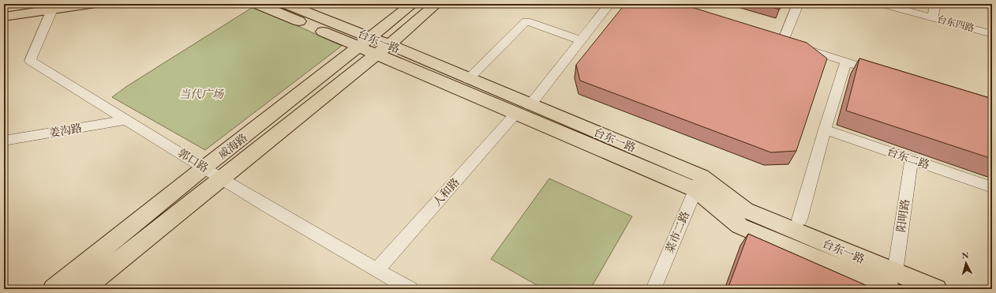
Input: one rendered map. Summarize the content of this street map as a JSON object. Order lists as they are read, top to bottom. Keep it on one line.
{"streets":{"main road":["台东一路","威海路"],"street":["台东四路","姜沟路","台东二路","郭口路","人和路","阳明路","菜市二路"]},"crossings":[["台东一路","威海路"],["台东一路","人和路"],["台东一路","阳明路"],["台东一路","菜市二路"],["姜沟路","郭口路"],["威海路","郭口路"],["台东二路","阳明路"],["郭口路","人和路"]],"parks":["当代广场"],"north":"top"}
